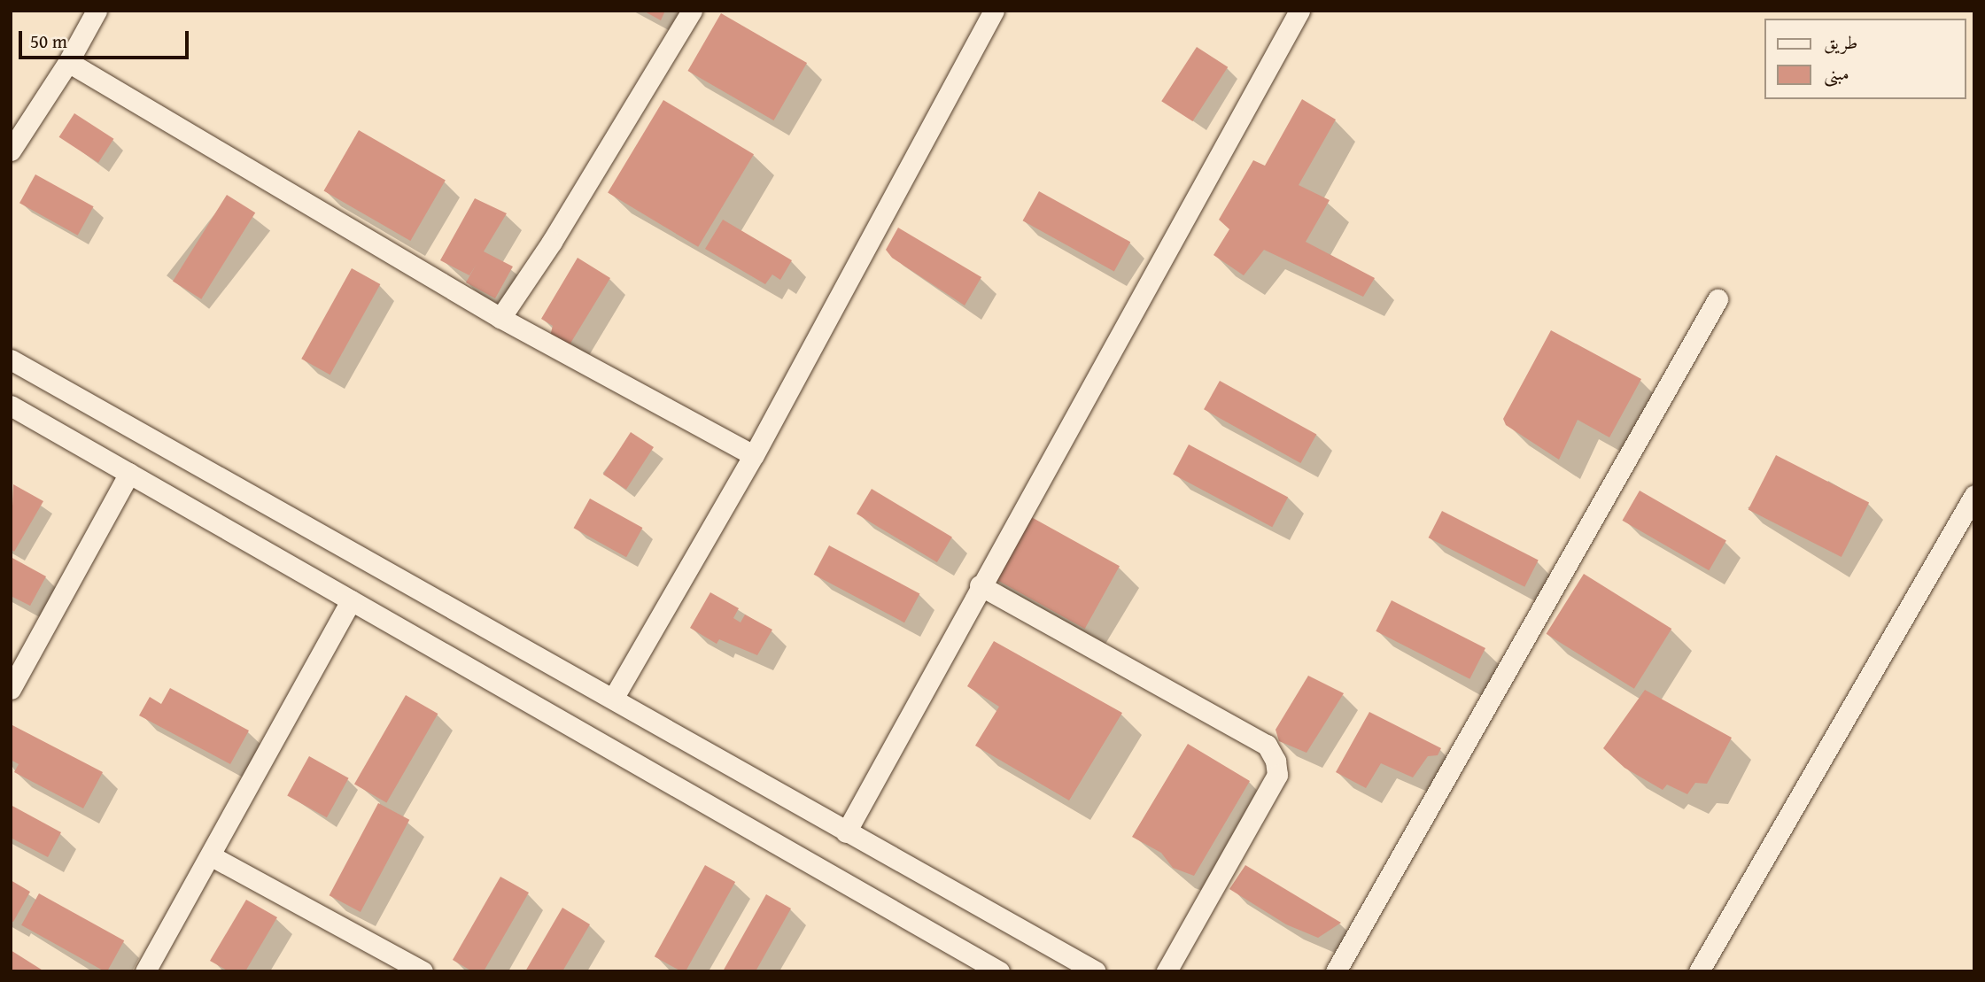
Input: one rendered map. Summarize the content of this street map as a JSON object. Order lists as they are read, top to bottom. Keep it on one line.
{"legend":["طريق","مبنى"],"scale_bar":"50 m"}
